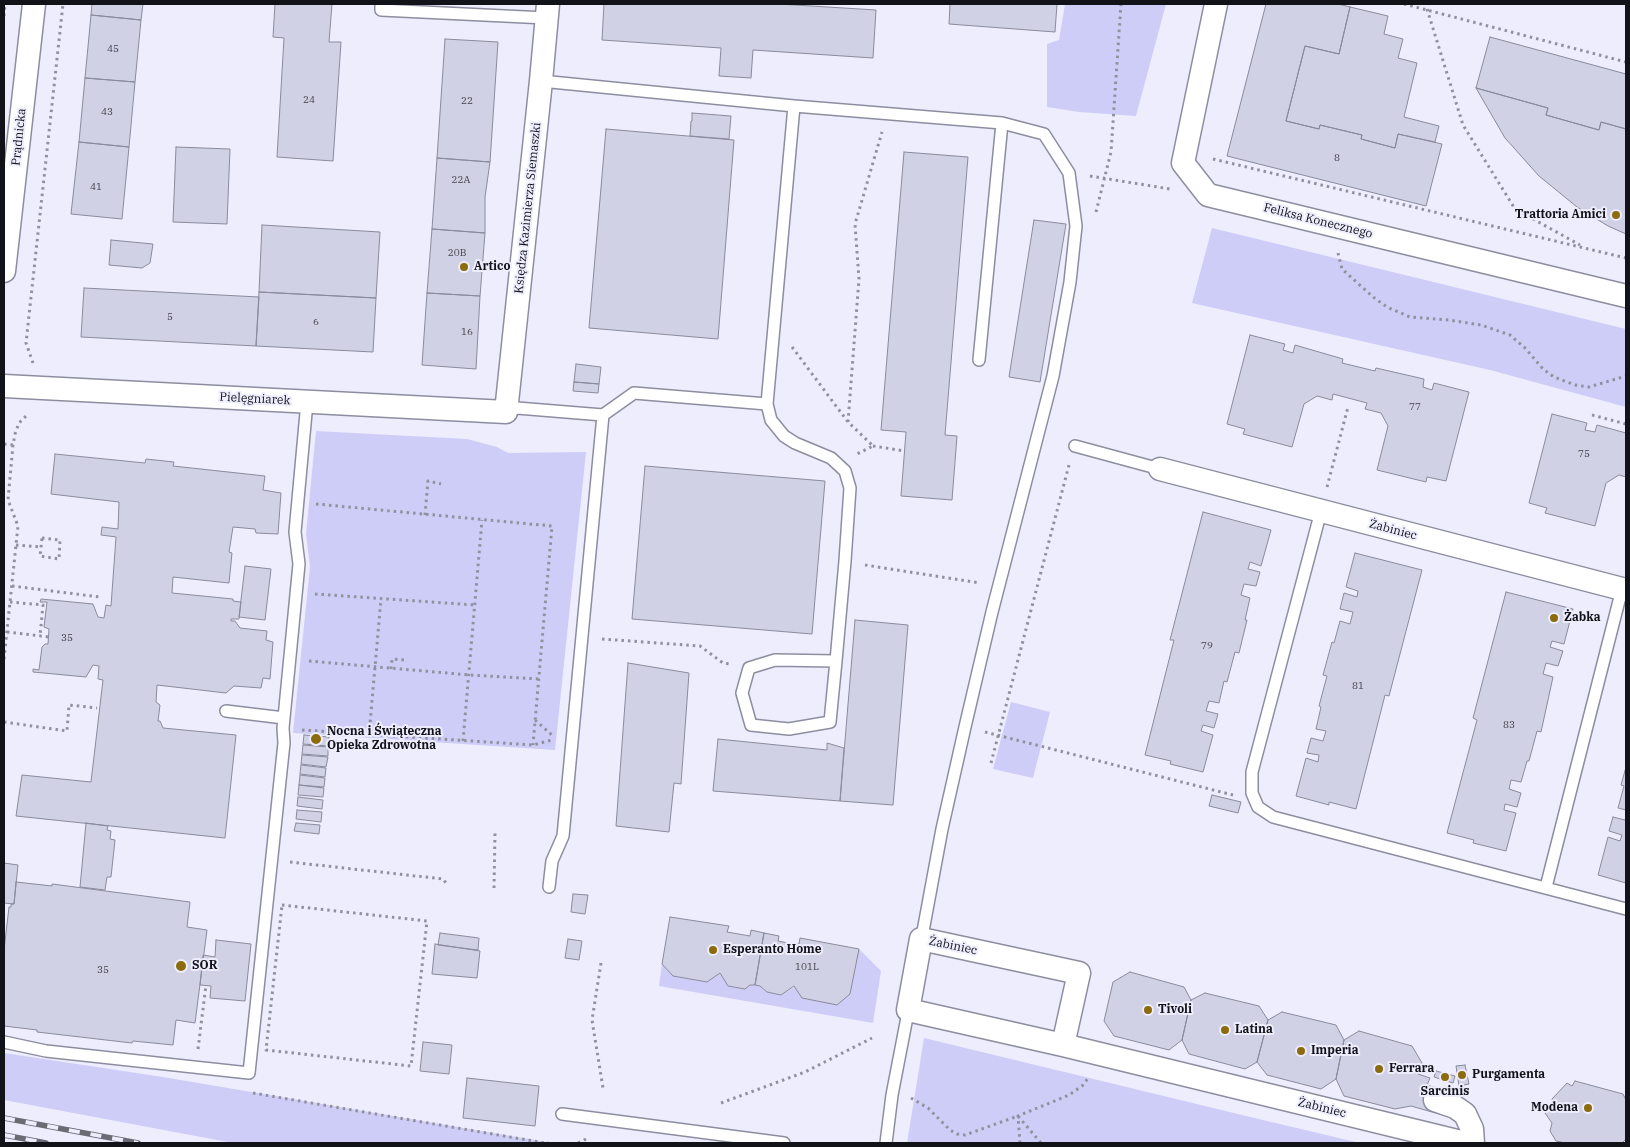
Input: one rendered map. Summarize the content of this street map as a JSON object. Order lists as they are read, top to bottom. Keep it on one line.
{"streets":{"street":["Prądnicka","Księdza Kazimierza Siemaszki","Feliksa Konecznego","Pielęgniarek","Żabiniec"]},"crossings":[["Księdza Kazimierza Siemaszki","Pielęgniarek"]],"places":["Trattoria Amici","Artico","Żabka","Nocna i Świąteczna Opieka Zdrowotna","Esperanto Home","SOR","Tivoli","Latina","Imperia","Ferrara","Purgamenta","Sarcinis","Modena"],"house_numbers":["45","24","22","43","8","22A","41","20B","5","6","16","77","75","35","79","81","83","101L","35"]}
